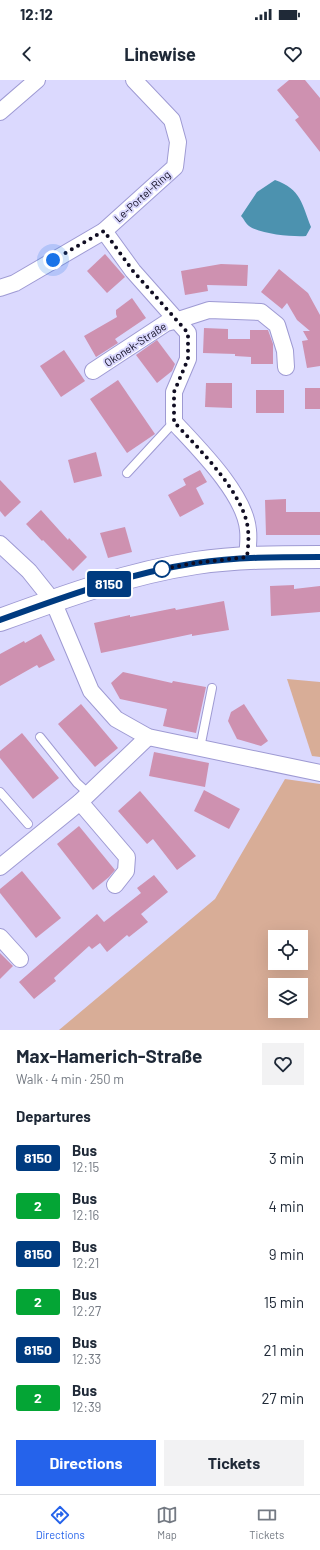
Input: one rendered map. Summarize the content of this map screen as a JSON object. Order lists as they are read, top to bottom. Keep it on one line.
{"streets":{"street":["Le-Portel-Ring","Okonek-Straße"]},"crossings":[["Le-Portel-Ring","Okonek-Straße"]],"lines":["bus line 8150"],"page":{"status":"12:12","header":"Linewise","on_map":"8150","heading":[["Max-Hamerich-Straße","Walk · 4 min · 250 m"],"Departures"],"list":[{"mark":"8150","name":"Bus","note":"12:15","value":"3 min"},{"mark":"2","name":"Bus","note":"12:16","value":"4 min"},{"mark":"8150","name":"Bus","note":"12:21","value":"9 min"},{"mark":"2","name":"Bus","note":"12:27","value":"15 min"},{"mark":"8150","name":"Bus","note":"12:33","value":"21 min"},{"mark":"2","name":"Bus","note":"12:39","value":"27 min"}],"buttons":["Directions","Tickets"],"tabs":["Directions","Map","Tickets"]}}
